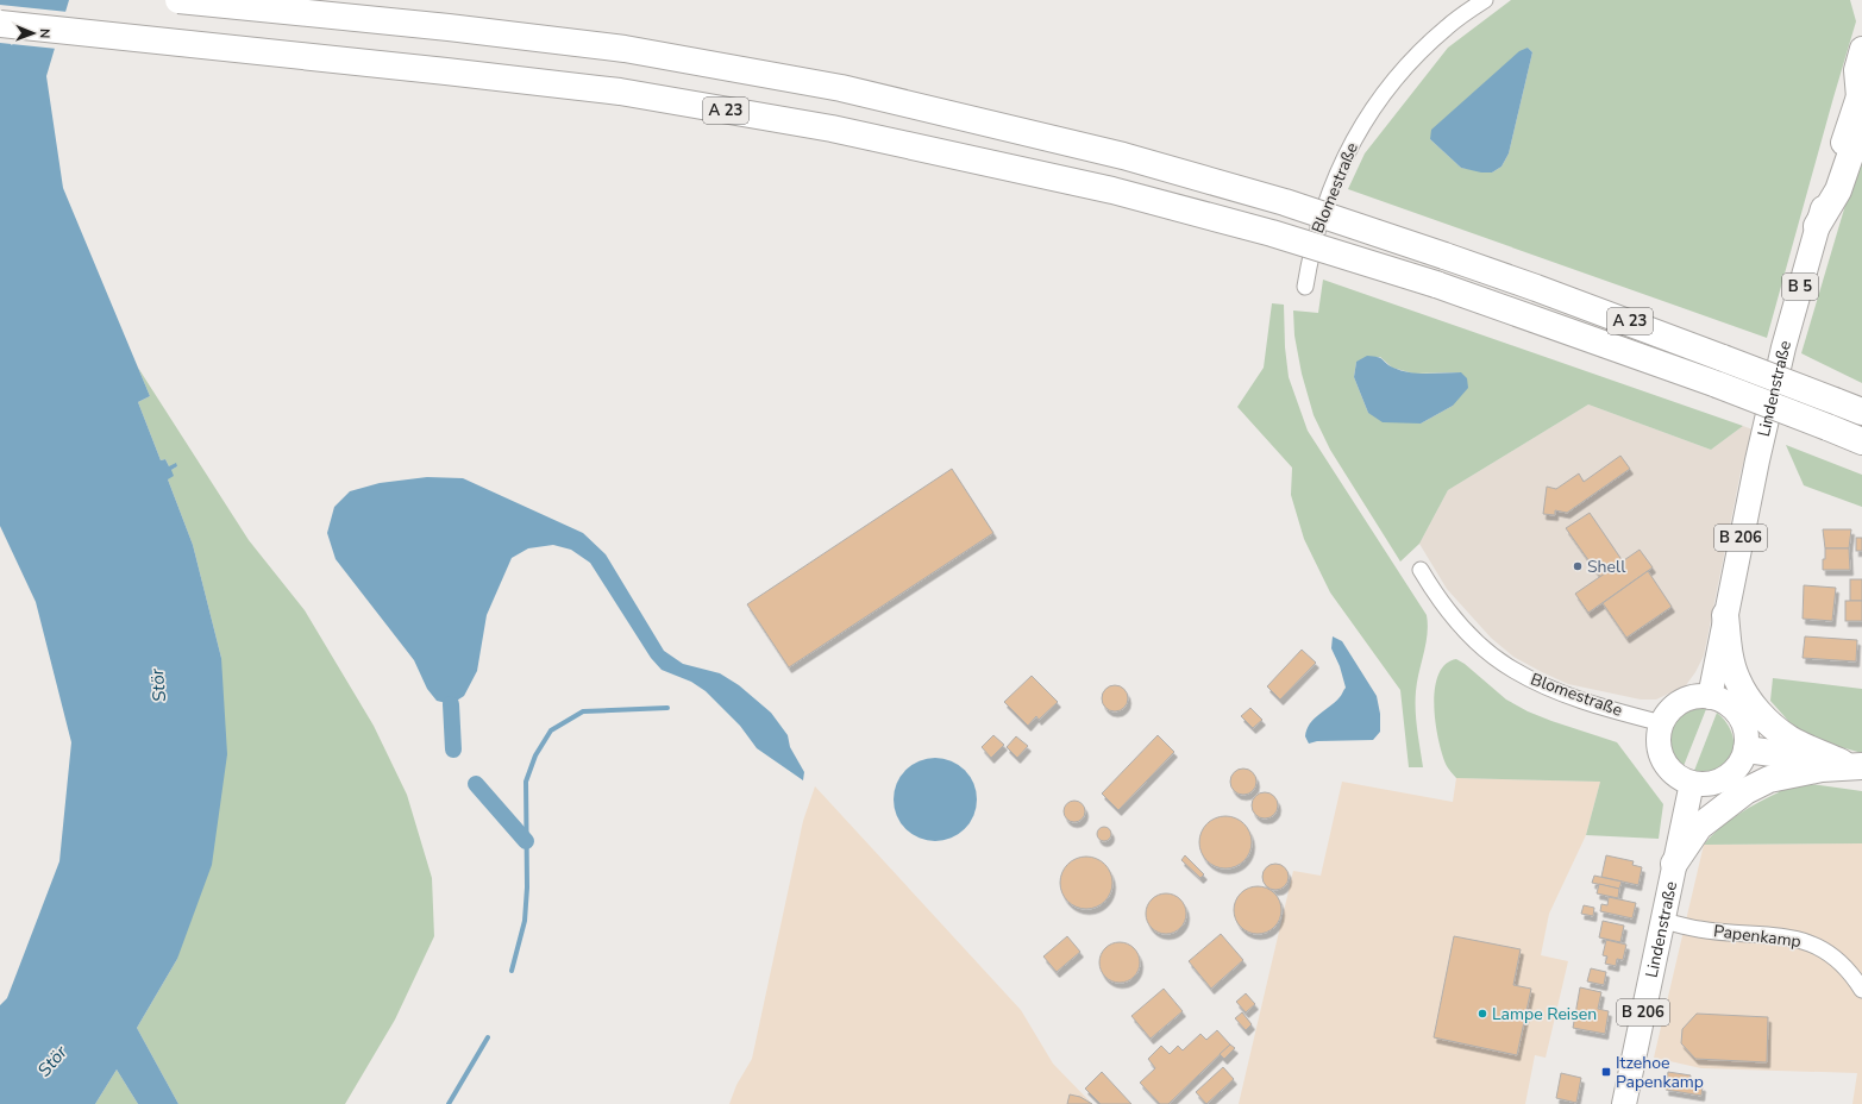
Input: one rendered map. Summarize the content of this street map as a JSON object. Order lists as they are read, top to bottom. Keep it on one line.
{"streets":{"highway":["A 23"],"main road":["B 5","Lindenstraße","B 206"],"street":["Blomestraße","Papenkamp"]},"crossings":[["Blomestraße","Lindenstraße"],["Lindenstraße","Papenkamp"]],"water":["Stör"],"places":{"other":["Shell","Lampe Reisen"],"transit":["Itzehoe Papenkamp"]},"north":"right"}
